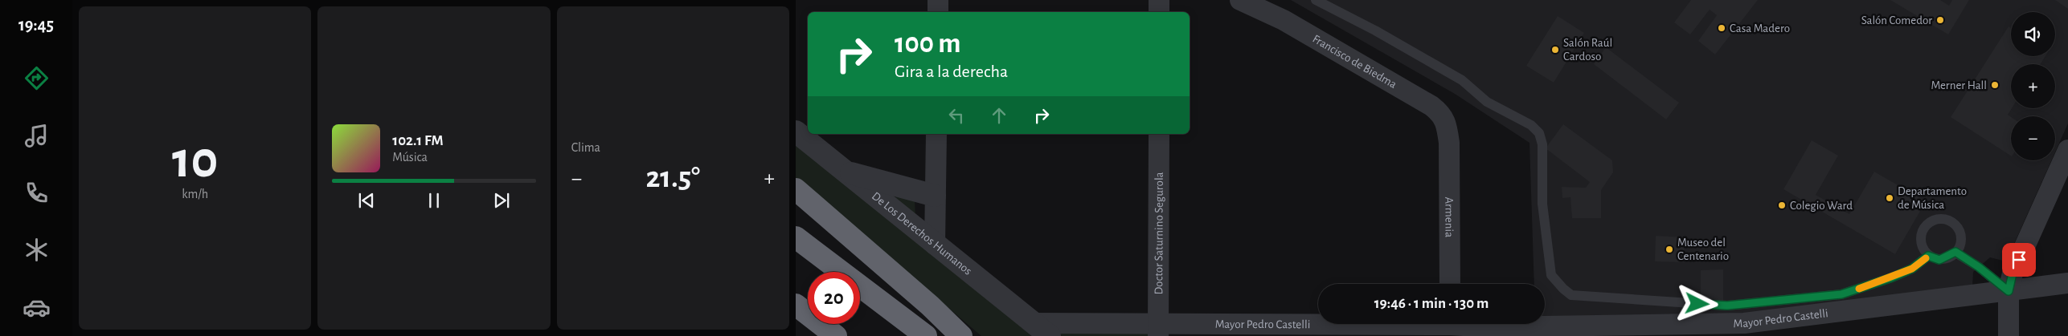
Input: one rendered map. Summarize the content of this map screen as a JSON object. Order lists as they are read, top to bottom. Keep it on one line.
{"streets":{"street":["Francisco de Biedma","Armenia","De Los Derechos Humanos","Doctor Saturnino Segurola","Mayor Pedro Castelli"]},"crossings":[["Francisco de Biedma","Armenia"],["De Los Derechos Humanos","Mayor Pedro Castelli"],["Doctor Saturnino Segurola","Mayor Pedro Castelli"]],"places":["Salón Comedor","Casa Madero","Salón Raúl Cardoso","Merner Hall","Departamento de Música","Colegio Ward","Museo del Centenario"],"page":{"tabs":"19:45","tile":[["10","km/h"],"Clima"],"map_buttons":["+","−"],"turn":["100 m","Gira a la derecha"],"song":["102.1 FM","Música"],"heat":["−","21.5°","+"],"limit":"20","trip":"19:46 · 1 min · 130 m"}}
